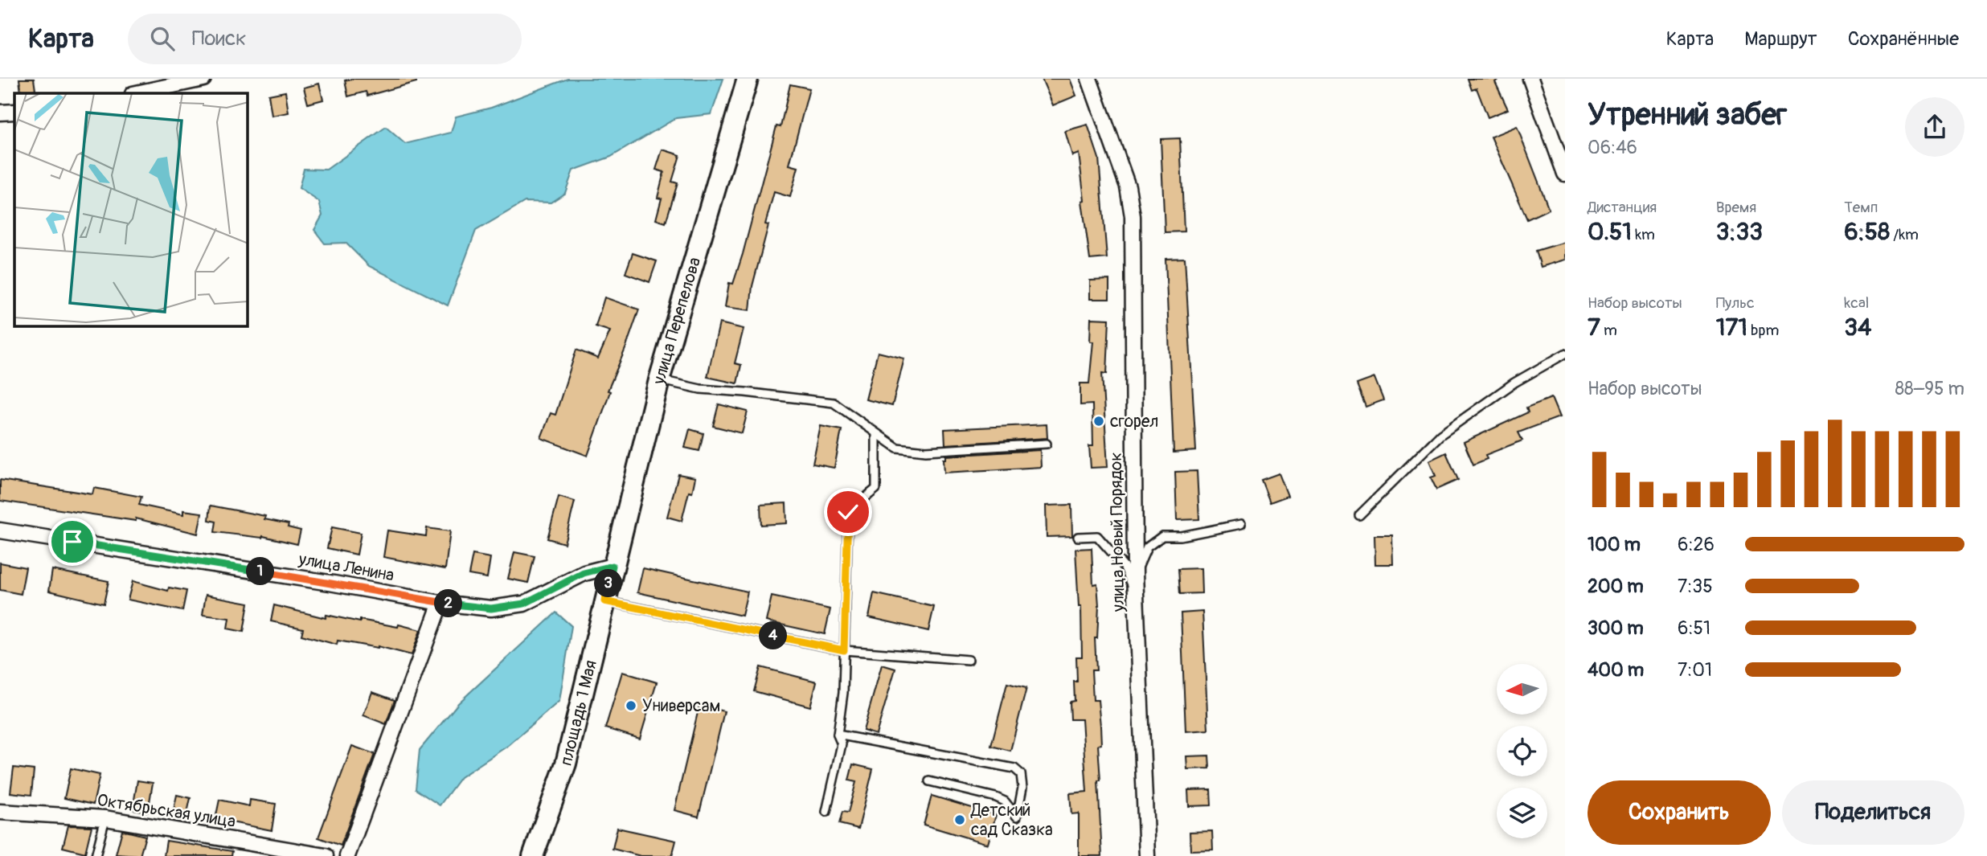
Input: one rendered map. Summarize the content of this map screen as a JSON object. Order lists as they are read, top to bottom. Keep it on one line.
{"streets":{"street":["улица Перепелова","улица Новый Порядок","улица Ленина","площадь 1 Мая","Октябрьская улица"]},"crossings":[["улица Перепелова","улица Ленина"],["улица Перепелова","площадь 1 Мая"],["улица Ленина","площадь 1 Мая"]],"places":["сгорел","Универсам","Детский сад Сказка"],"north":"left","page":{"header":"Карта","search":"Поиск","nav":["Карта","Маршрут","Сохранённые"],"heading":["Утренний забег","06:46"],"stats":[["Дистанция","0.51 km"],["Время","3:33"],["Темп","6:58 /km"],["Набор высоты","7 m"],["Пульс","171 bpm"],["kcal","34"]],"chart":["Набор высоты","88–95 m"],"list":[{"name":"100 m","note":"6:26"},{"name":"200 m","note":"7:35"},{"name":"300 m","note":"6:51"},{"name":"400 m","note":"7:01"}],"pins":["1","3","2","4"],"buttons":["Сохранить","Поделиться"]}}
